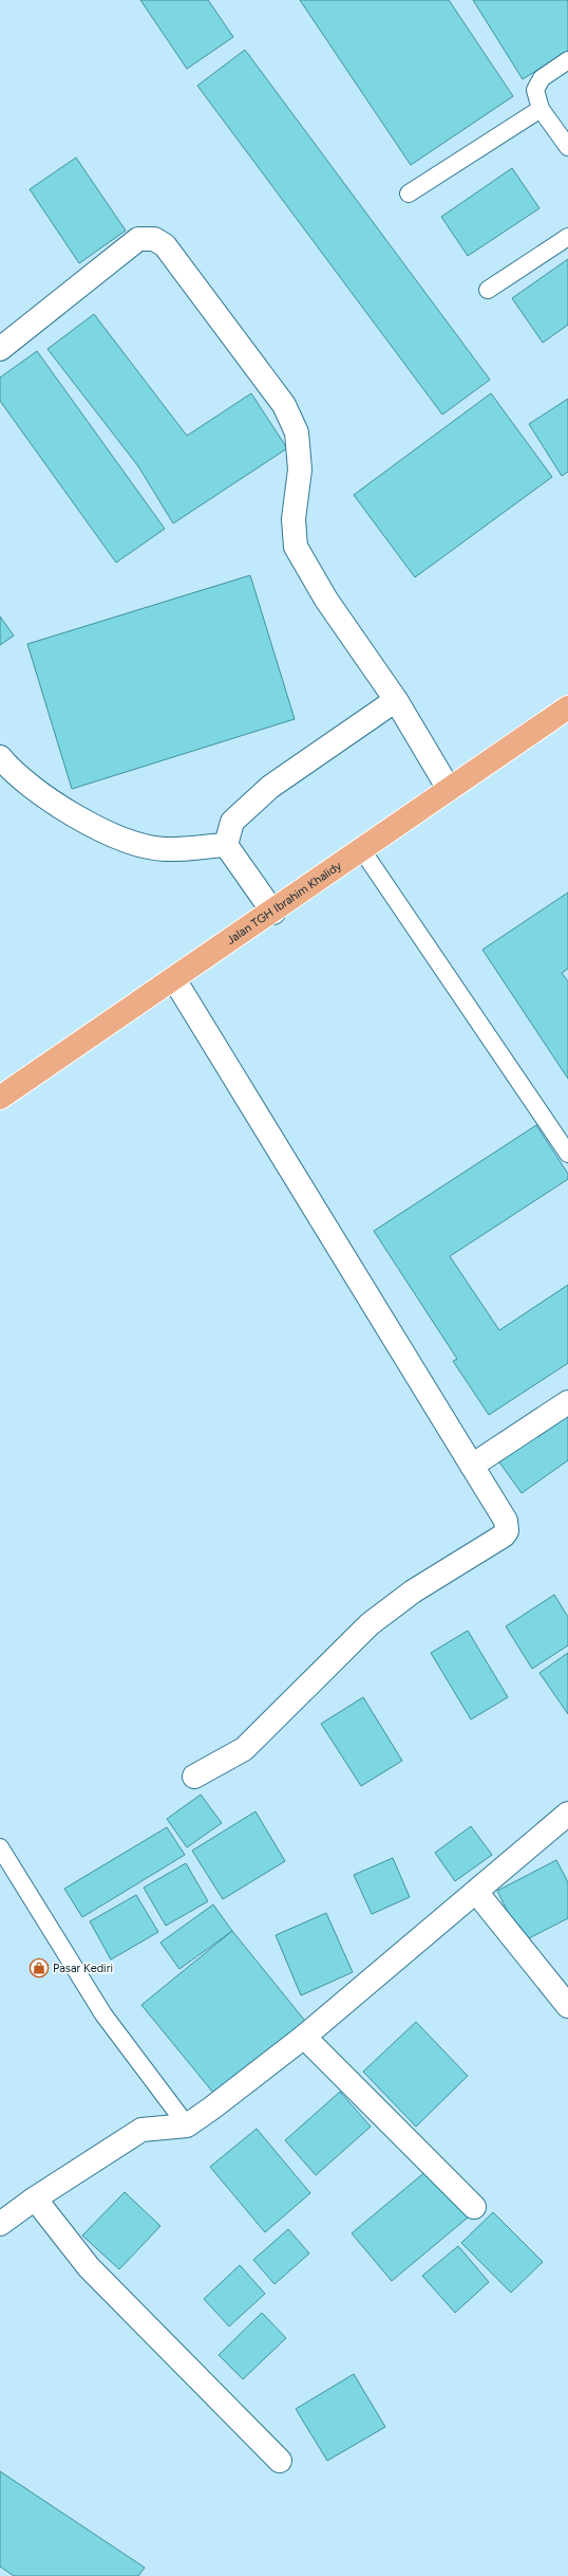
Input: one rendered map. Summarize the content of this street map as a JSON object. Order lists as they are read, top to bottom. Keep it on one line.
{"streets":{"main road":["Jalan TGH Ibrahim Khalidy"]},"places":{"shop":["Pasar Kediri"]}}
